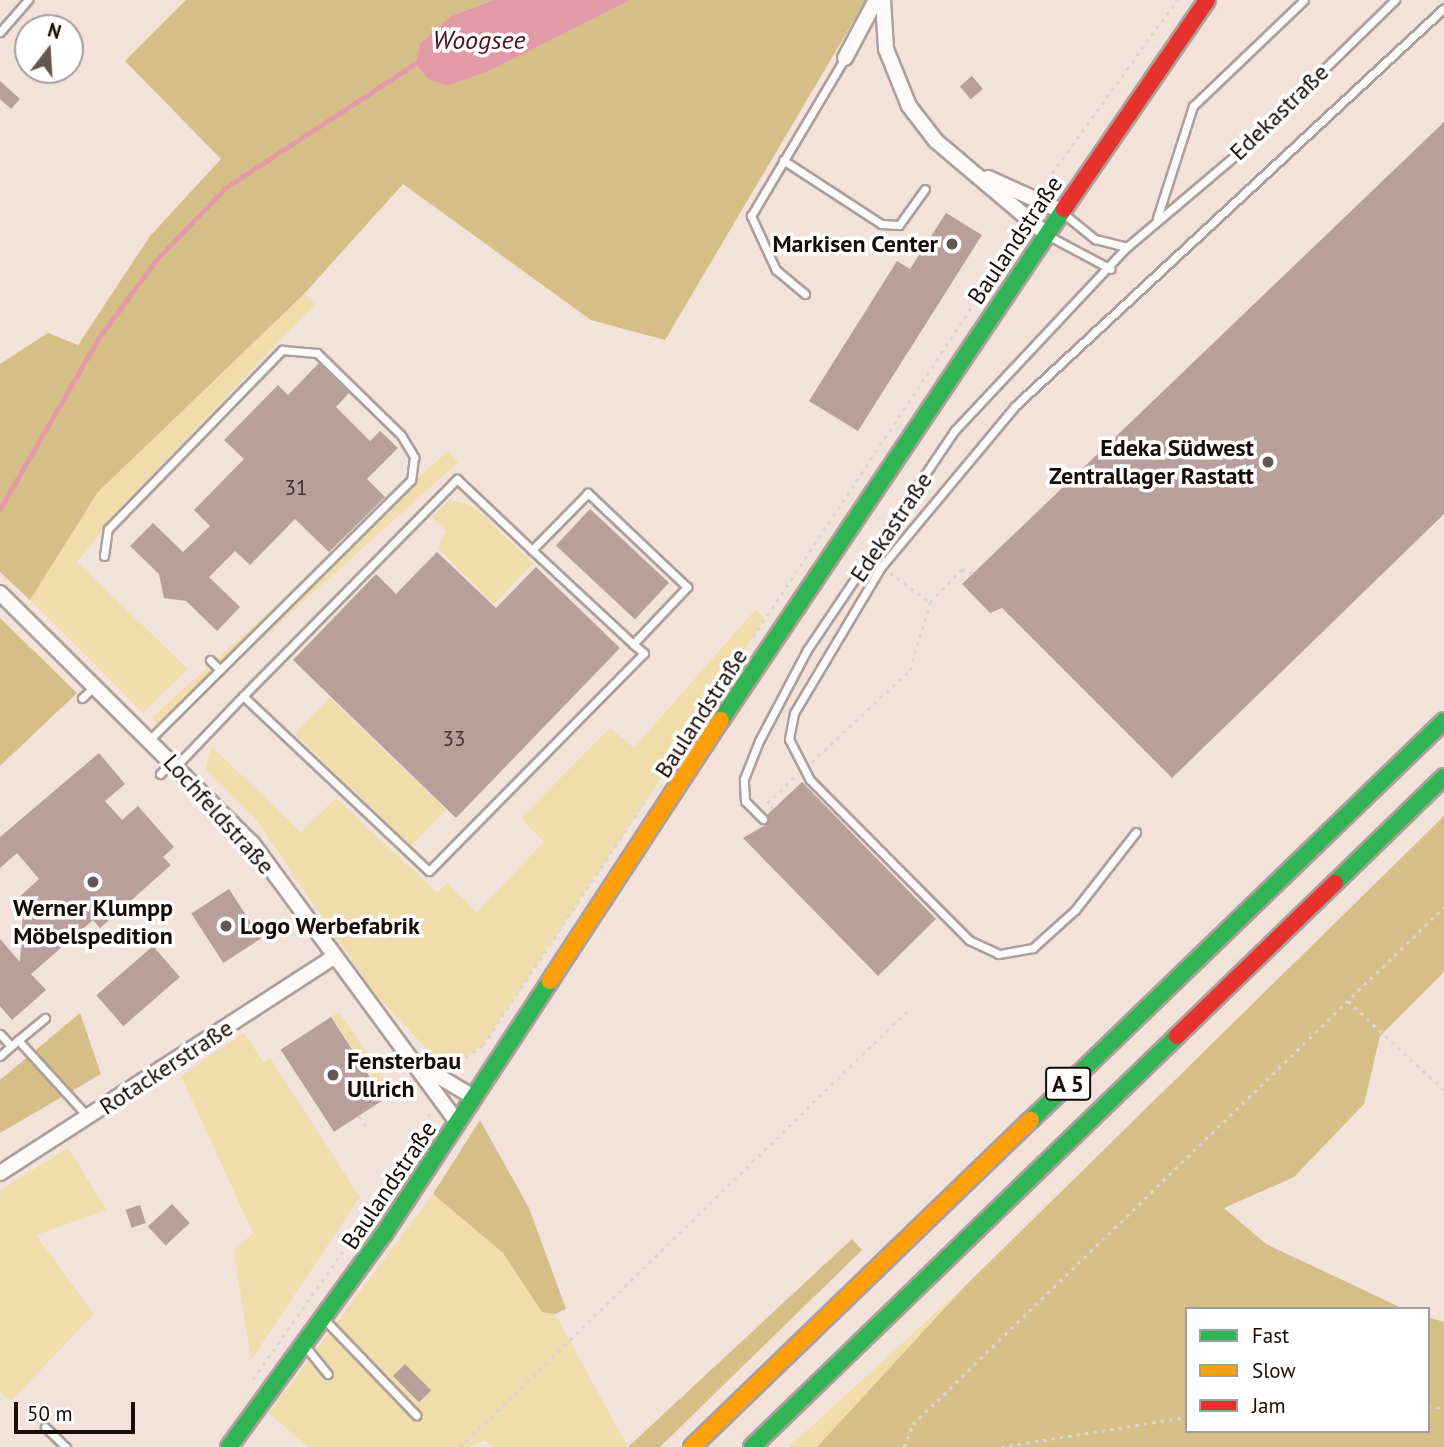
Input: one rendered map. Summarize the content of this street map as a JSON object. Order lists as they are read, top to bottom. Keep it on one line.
{"streets":{"main road":["Baulandstraße","A 5"],"street":["Lochfeldstraße","Rotackerstraße"],"lane":["Edekastraße"]},"crossings":[["Baulandstraße","Lochfeldstraße"],["Lochfeldstraße","Rotackerstraße"]],"water":["Woogsee"],"places":["Markisen Center","Edeka Südwest Zentrallager Rastatt","Werner Klumpp Möbelspedition","Logo Werbefabrik","Fensterbau Ullrich"],"house_numbers":["31","33"],"legend":["Fast","Slow","Jam"],"scale_bar":"50 m","north":"top"}
